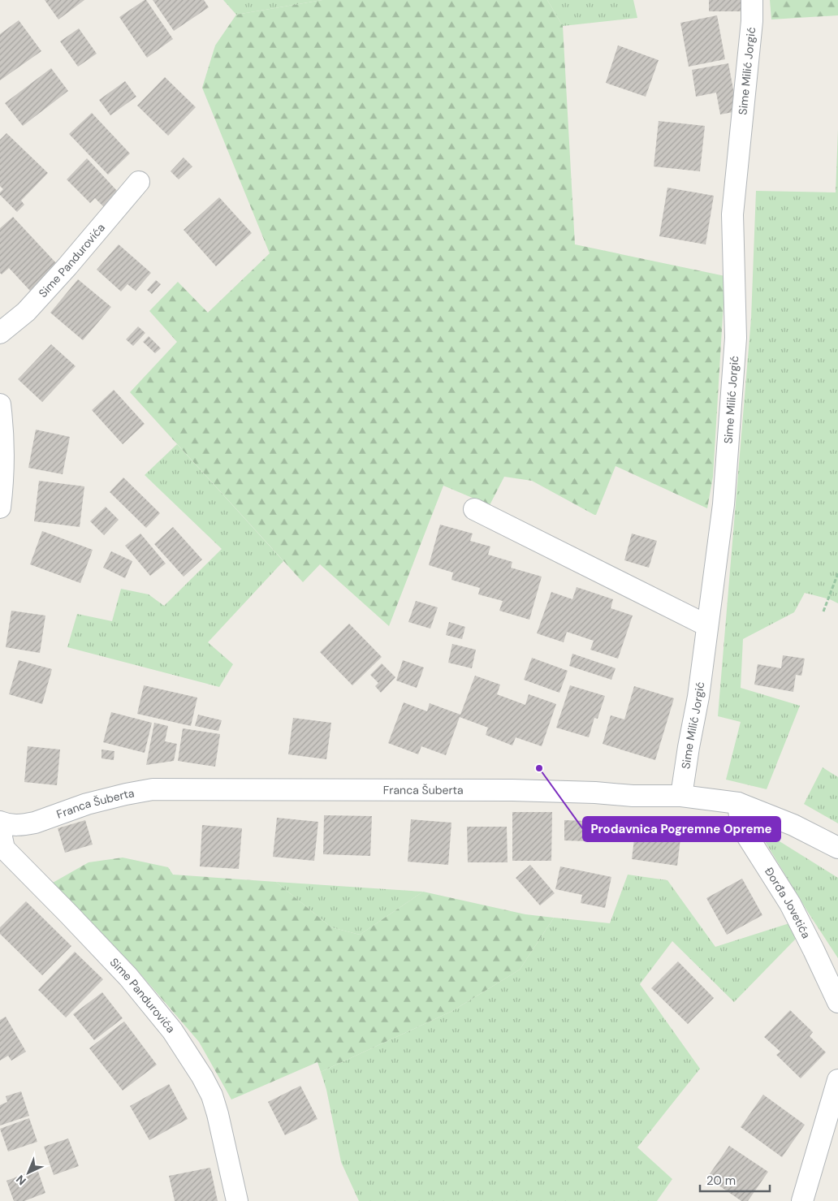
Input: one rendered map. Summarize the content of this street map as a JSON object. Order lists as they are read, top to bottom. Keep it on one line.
{"streets":{"street":["Sime Milić Jorgić","Sime Pandurovića","Franca Šuberta","Đorđa Jovetića"]},"crossings":[["Sime Milić Jorgić","Franca Šuberta"],["Sime Pandurovića","Franca Šuberta"],["Franca Šuberta","Đorđa Jovetića"]],"places":["Prodavnica Pogremne Opreme"],"scale_bar":"20 m","north":"bottom left"}
